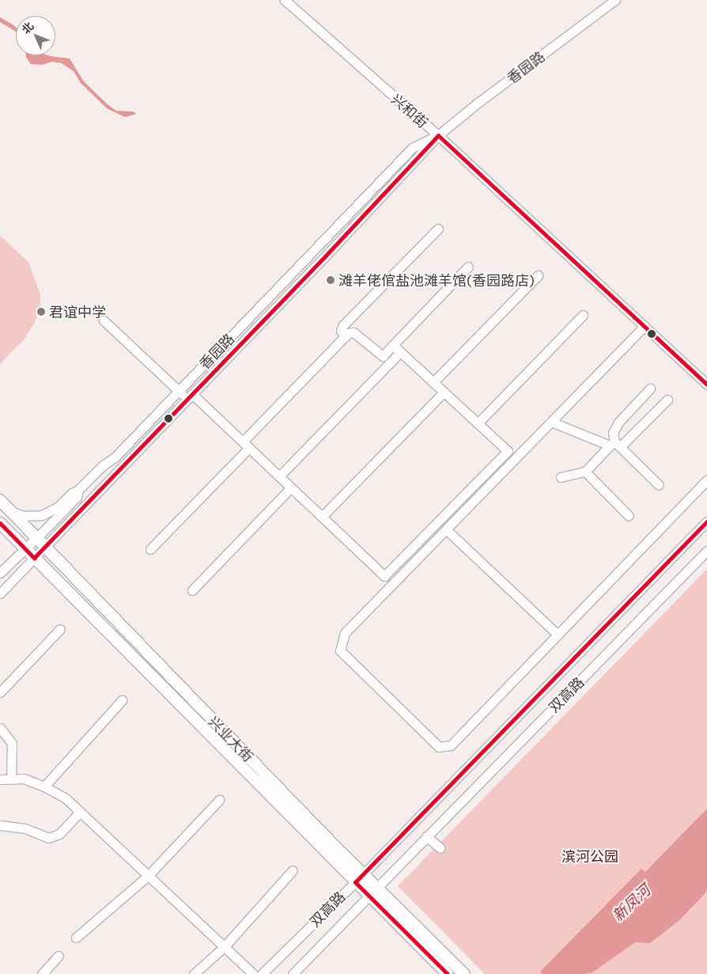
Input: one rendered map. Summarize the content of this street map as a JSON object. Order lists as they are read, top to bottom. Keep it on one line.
{"streets":{"main road":["兴业大街"],"street":["香园路","兴和街","双高路"]},"crossings":[["香园路","兴和街"],["香园路","兴业大街"],["双高路","兴业大街"]],"water":["新凤河"],"parks":["滨河公园"],"places":["滩羊佬倌盐池滩羊馆(香园路店)","君谊中学"],"north":"top left"}
